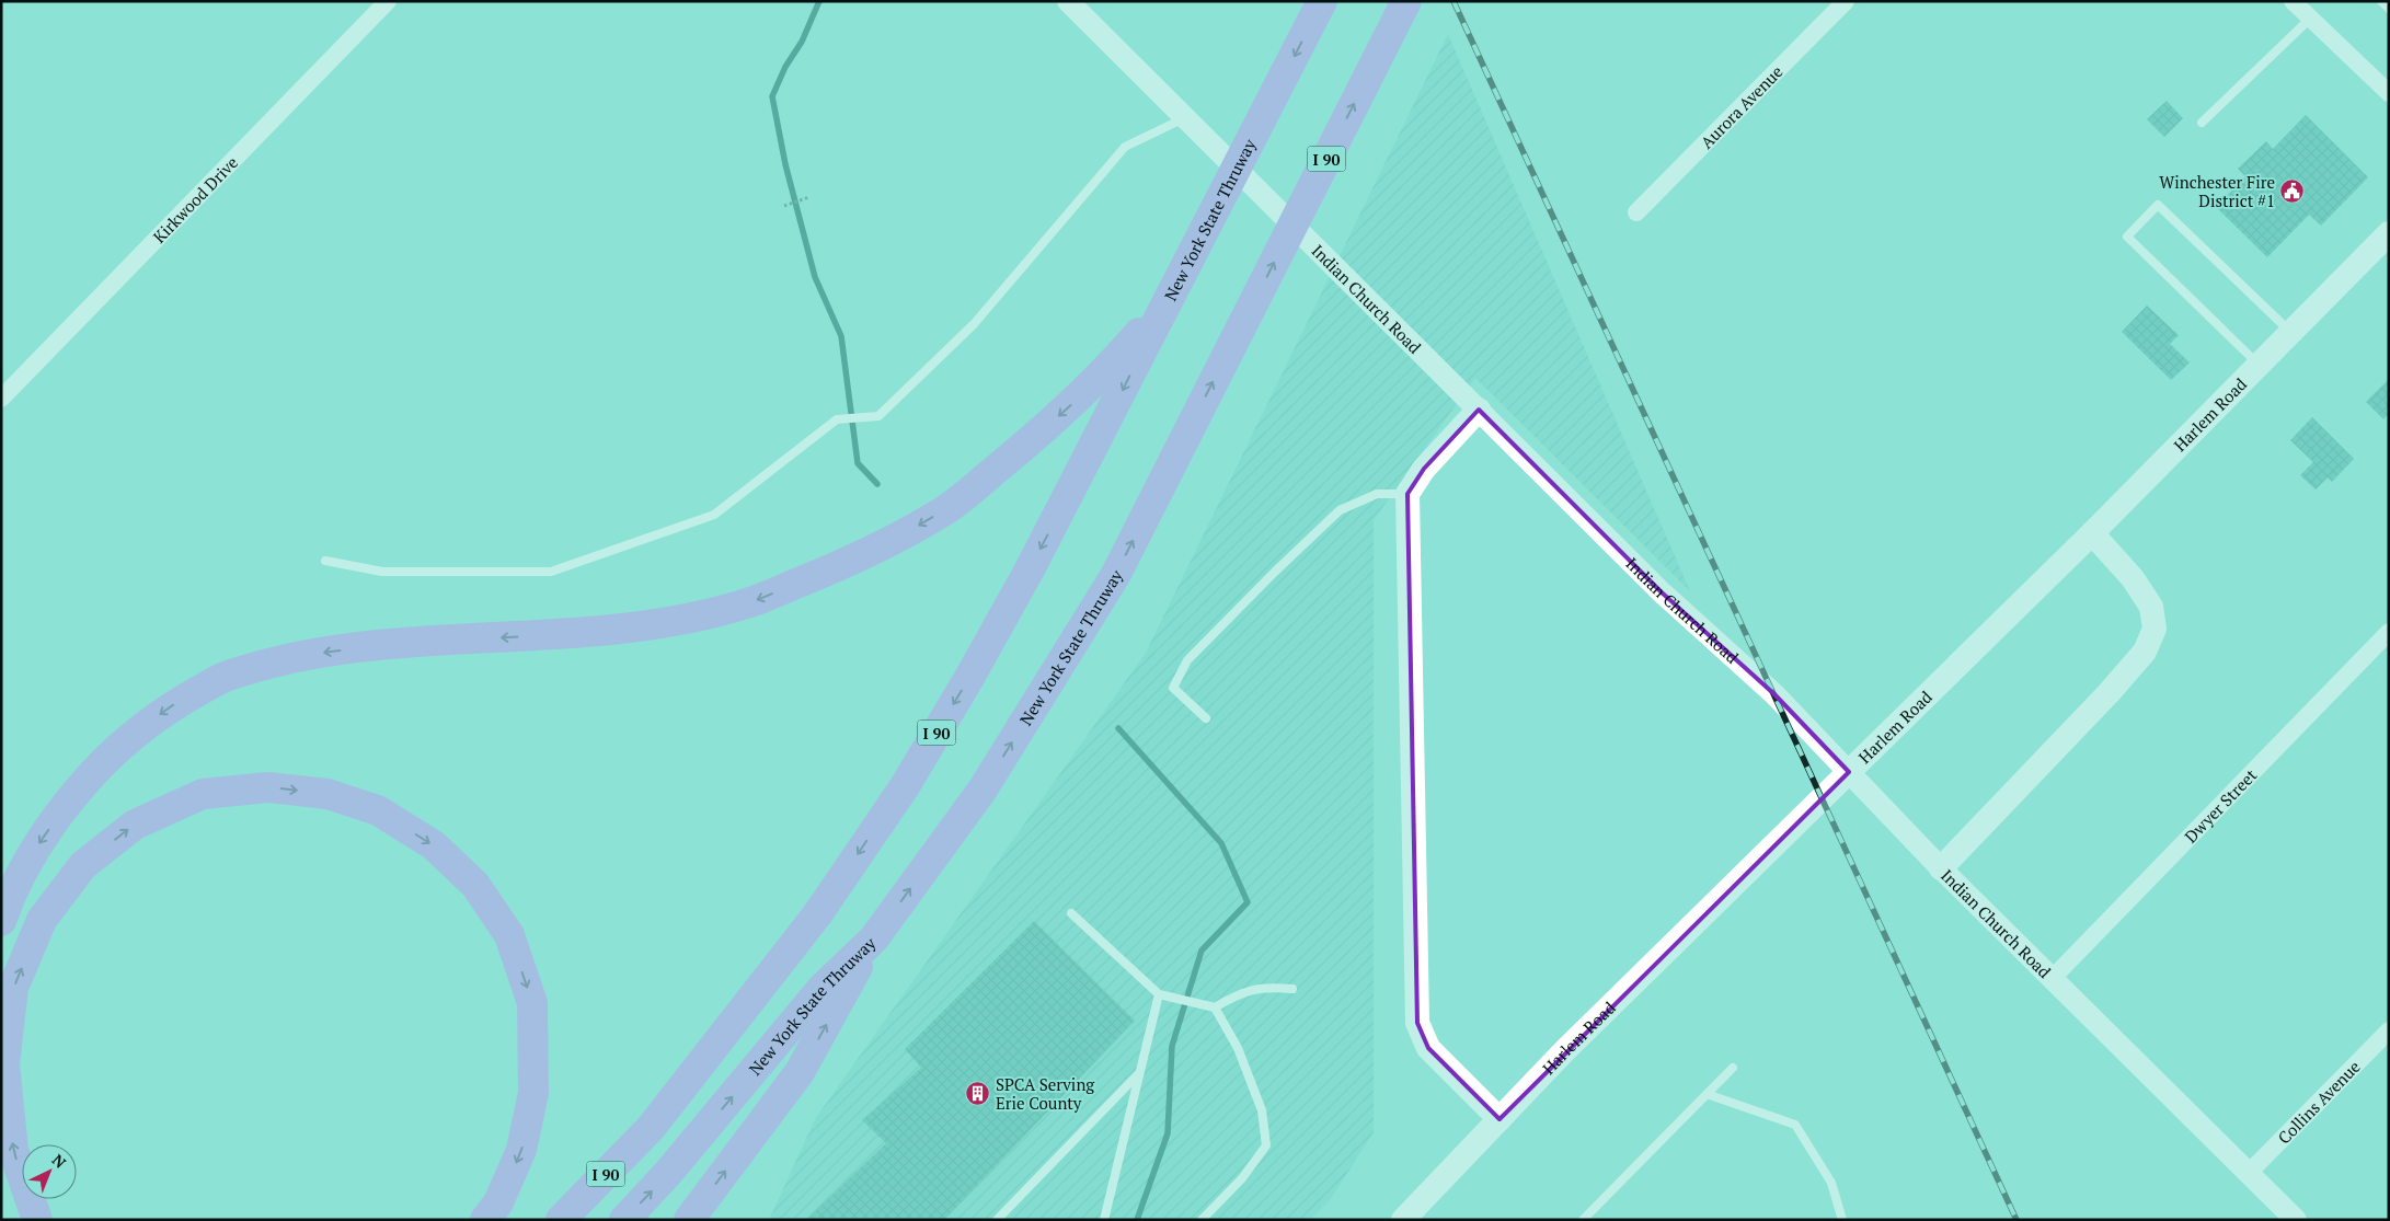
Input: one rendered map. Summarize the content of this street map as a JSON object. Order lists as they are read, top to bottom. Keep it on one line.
{"streets":{"highway":["I 90","New York State Thruway"],"main road":["Harlem Road"],"street":["Aurora Avenue","Kirkwood Drive","Indian Church Road","Dwyer Street","Collins Avenue"]},"crossings":[["Indian Church Road","Dwyer Street"],["Indian Church Road","Collins Avenue"]],"places":{"public building":["Winchester Fire District #1"],"building":["SPCA Serving Erie County"]},"north":"top right"}
